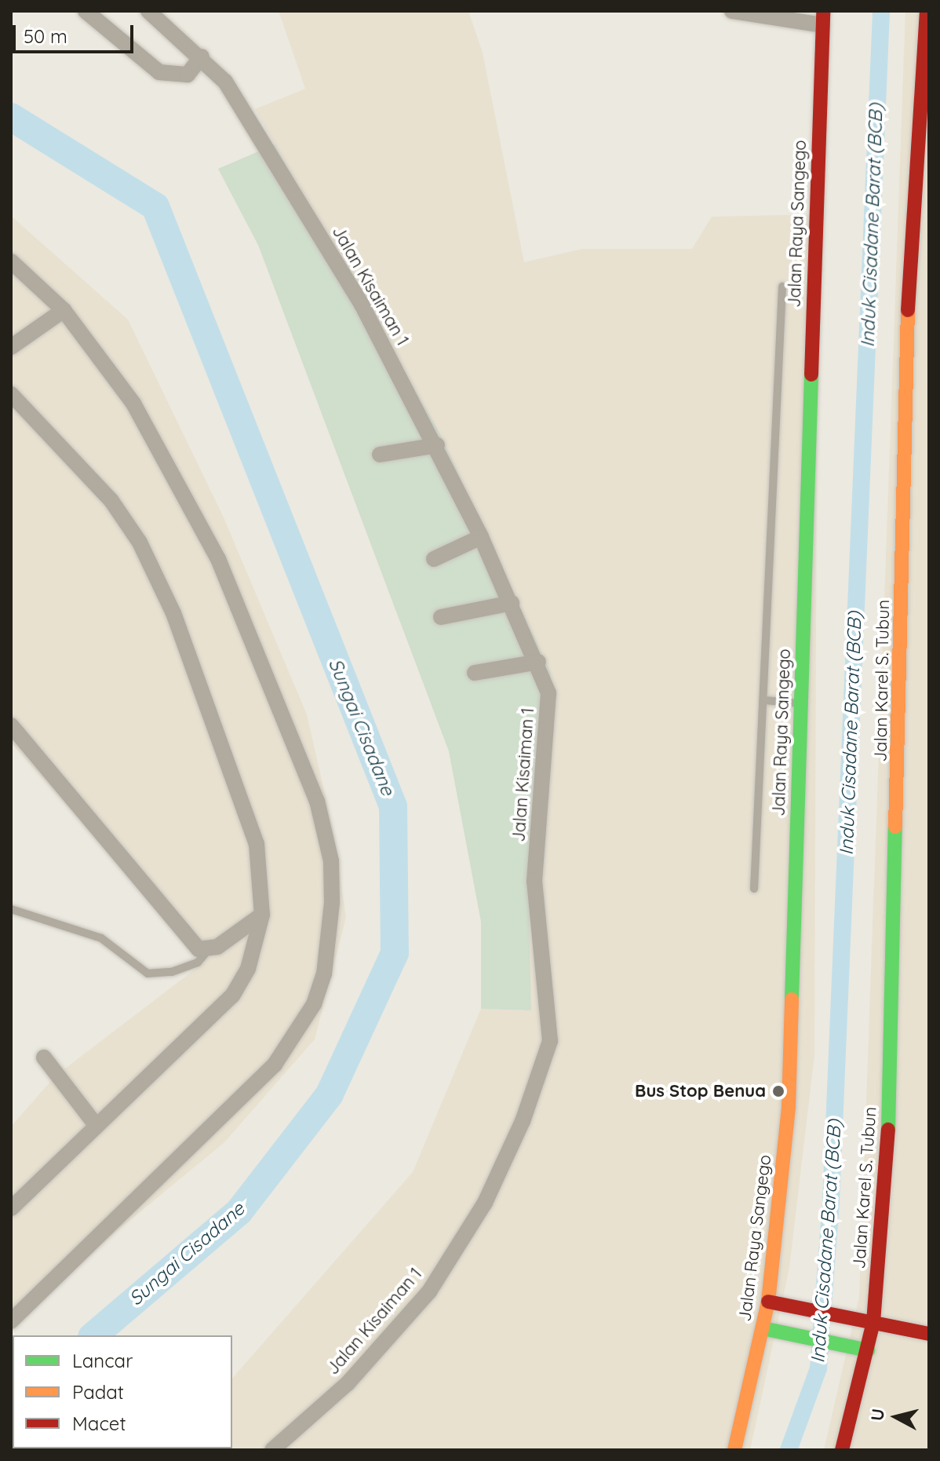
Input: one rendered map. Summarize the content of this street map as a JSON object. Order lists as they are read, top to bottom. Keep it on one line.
{"streets":{"main road":["Jalan Raya Sangego","Jalan Karel S. Tubun"],"street":["Jalan Kisaiman 1"]},"water":["Induk Cisadane Barat (BCB)","Sungai Cisadane"],"places":["Bus Stop Benua"],"legend":["Lancar","Padat","Macet"],"scale_bar":"50 m","north":"left"}
